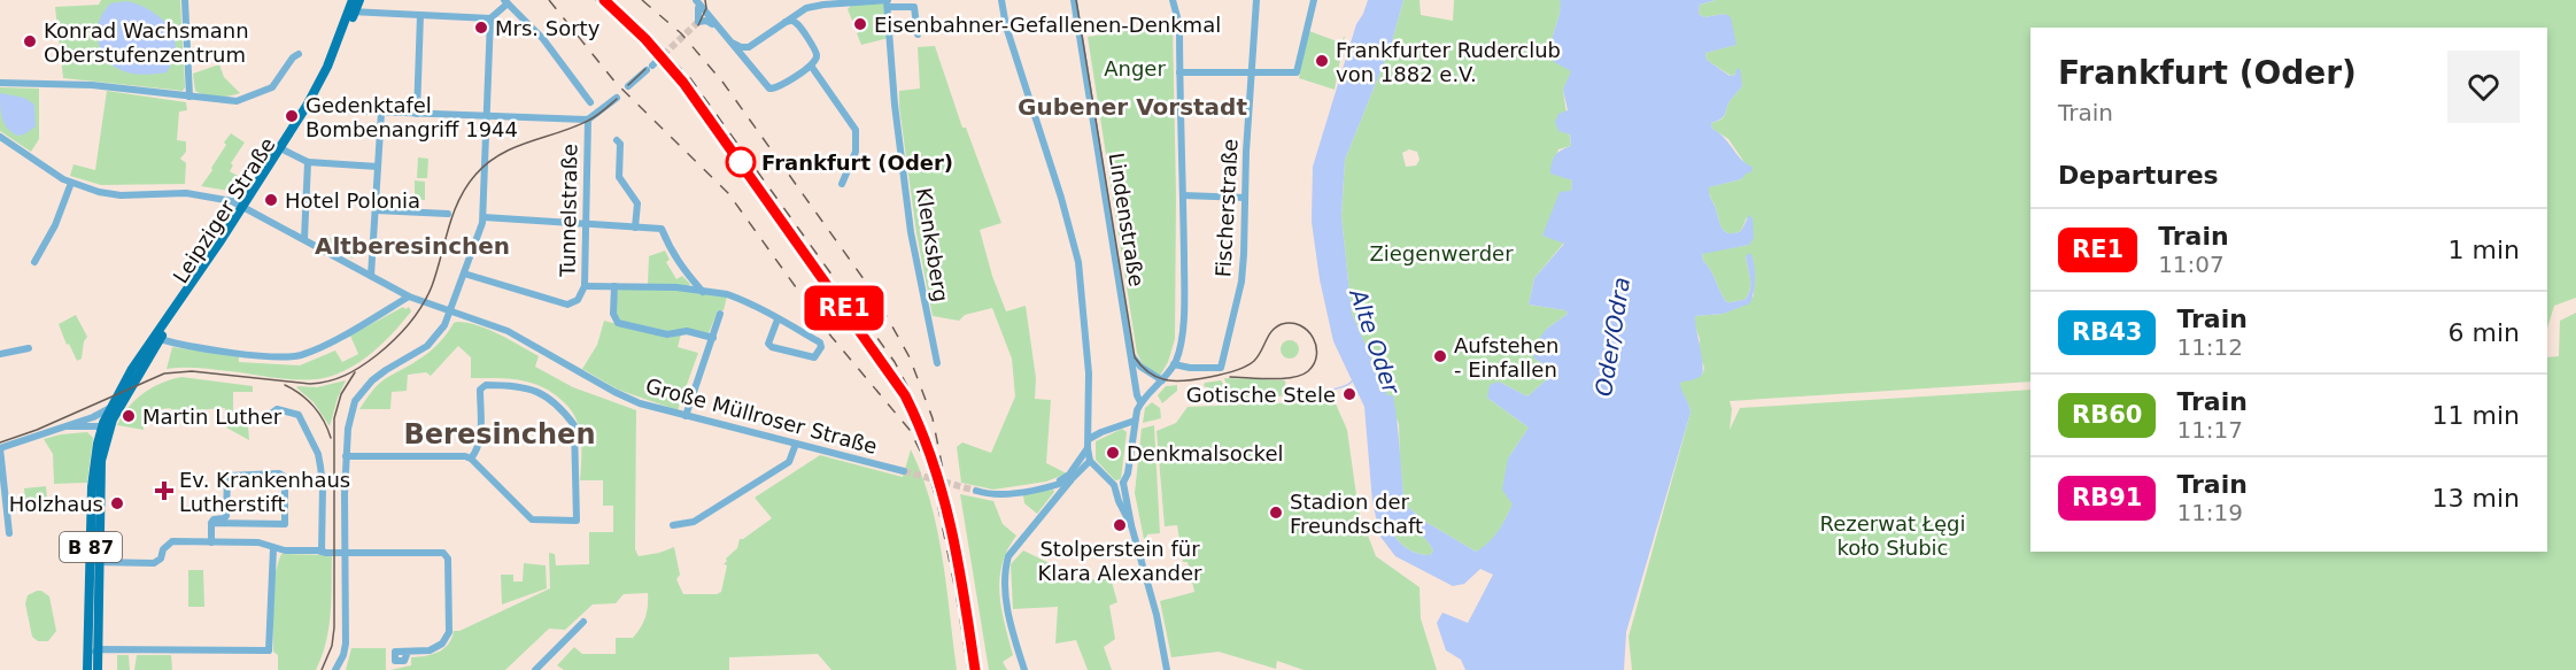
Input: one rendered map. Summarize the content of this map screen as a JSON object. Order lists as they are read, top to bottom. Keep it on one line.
{"streets":{"main road":["Leipziger Straße","B 87"],"street":["Fischerstraße","Tunnelstraße","Lindenstraße","Klenksberg","Große Müllroser Straße"]},"crossings":[["Leipziger Straße","Große Müllroser Straße"],["Leipziger Straße","B 87"]],"districts":["Gubener Vorstadt","Altberesinchen","Beresinchen"],"water":["Oder/Odra","Alte Oder"],"parks":["Anger","Ziegenwerder","Rezerwat Łęgi koło Słubic"],"places":{"other":["Eisenbahner-Gefallenen-Denkmal","Mrs. Sorty","Konrad Wachsmann Oberstufenzentrum","Frankfurter Ruderclub von 1882 e.V.","Gedenktafel Bombenangriff 1944","Frankfurt (Oder)","Hotel Polonia","Aufstehen - Einfallen","Gotische Stele","Martin Luther","Denkmalsockel","Holzhaus","Stadion der Freundschaft","Stolperstein für Klara Alexander"],"health":["Ev. Krankenhaus Lutherstift"]},"page":{"on_map":"RE1","heading":[["Frankfurt (Oder)","Train"],"Departures"],"list":[{"mark":"RE1","name":"Train","note":"11:07","value":"1 min"},{"mark":"RB43","name":"Train","note":"11:12","value":"6 min"},{"mark":"RB60","name":"Train","note":"11:17","value":"11 min"},{"mark":"RB91","name":"Train","note":"11:19","value":"13 min"}]}}
